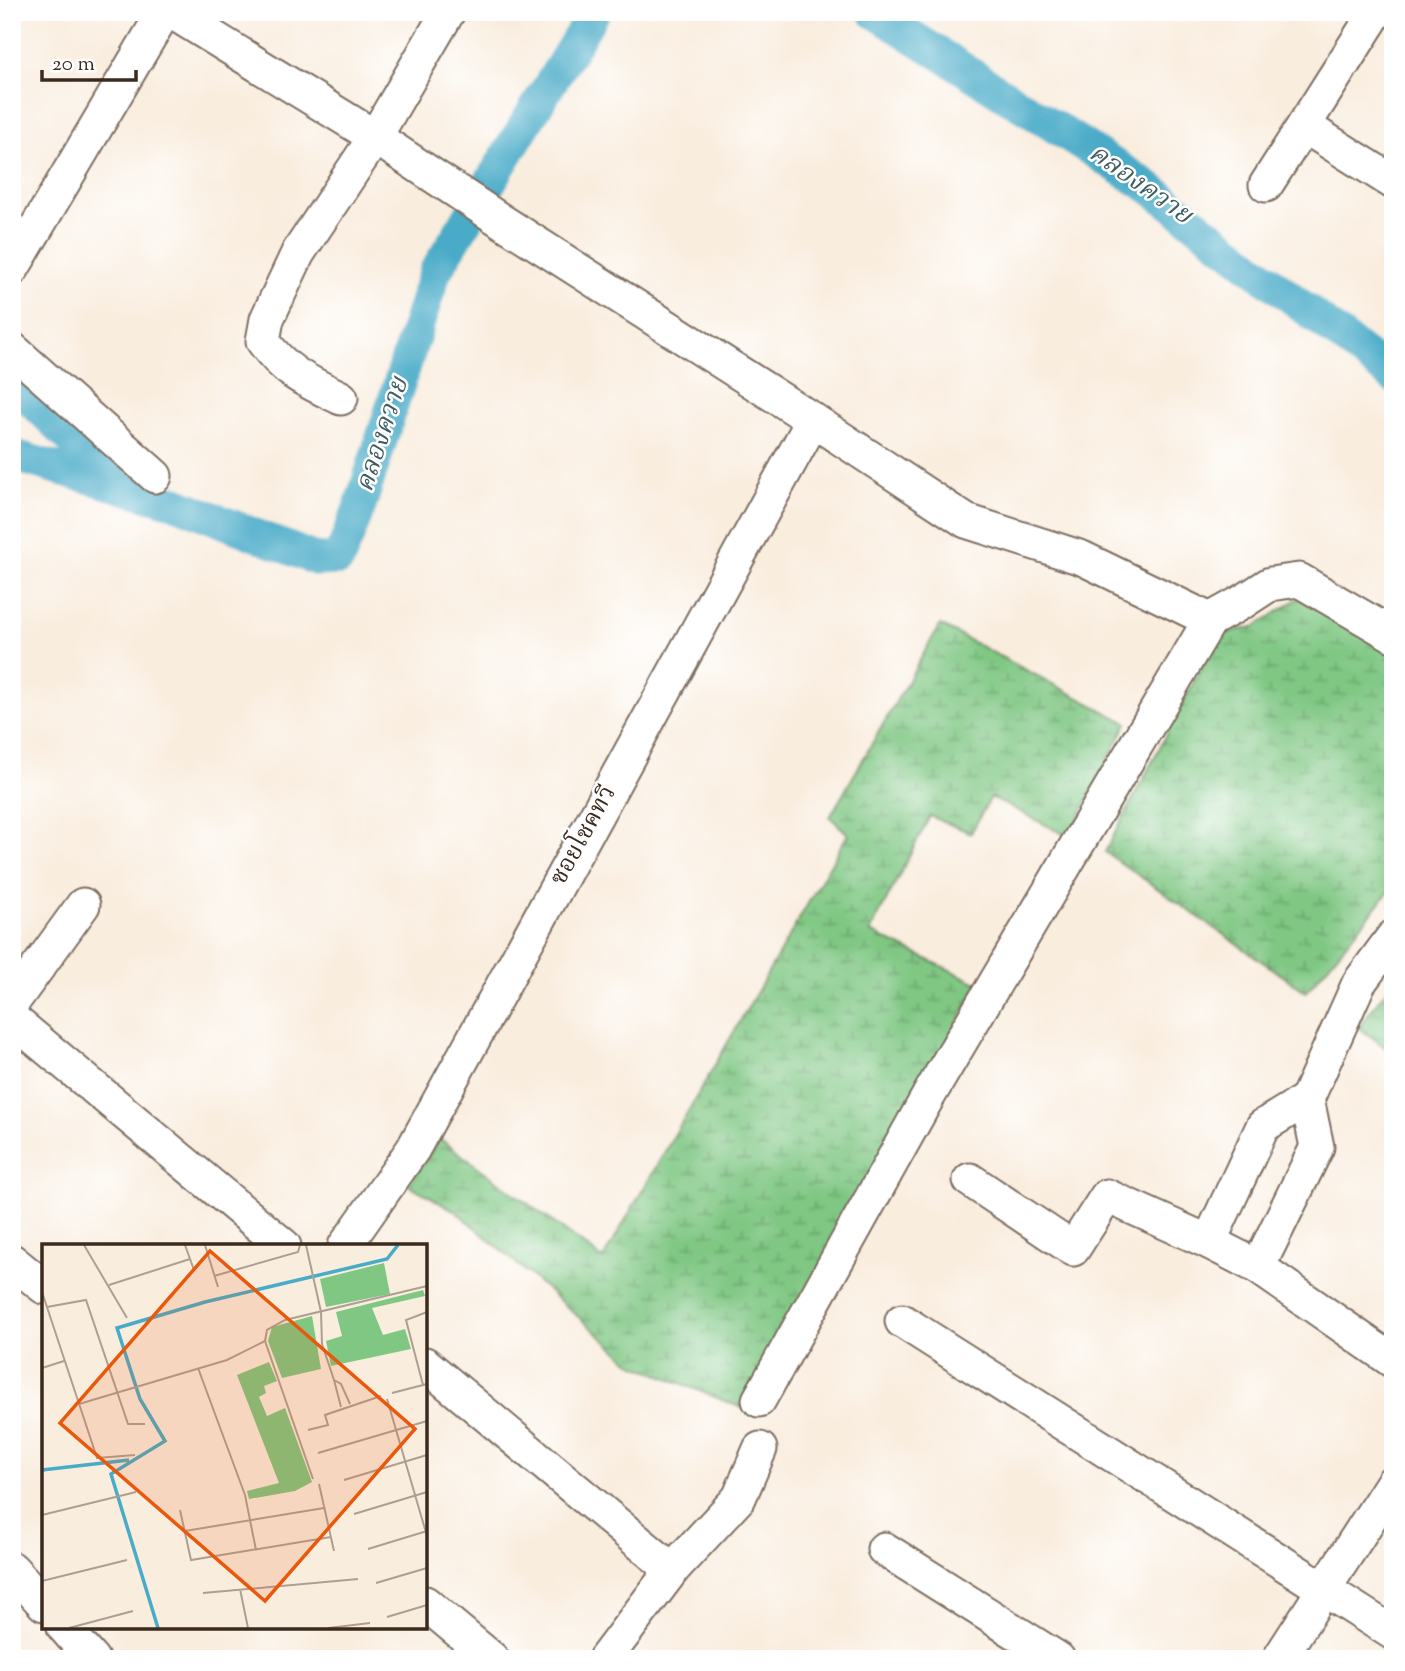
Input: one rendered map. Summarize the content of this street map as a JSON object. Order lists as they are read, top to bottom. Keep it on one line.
{"streets":{"street":["ซอยโชคทวี"]},"water":["คลองควาย"],"scale_bar":"20 m"}
